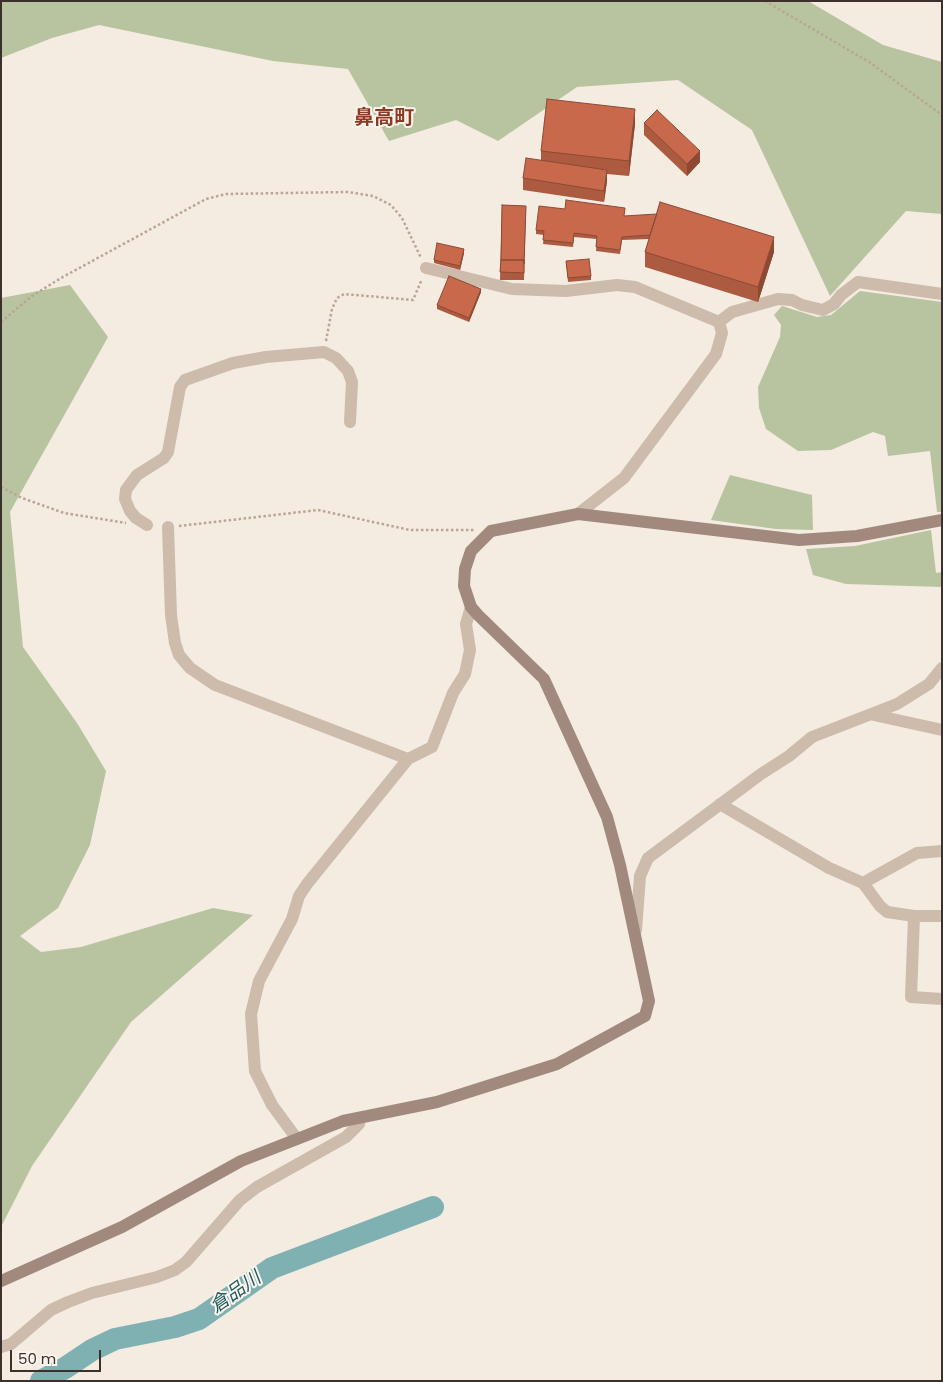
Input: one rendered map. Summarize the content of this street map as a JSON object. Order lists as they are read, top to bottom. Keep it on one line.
{"districts":["鼻高町"],"water":["倉品川"],"scale_bar":"50 m"}
